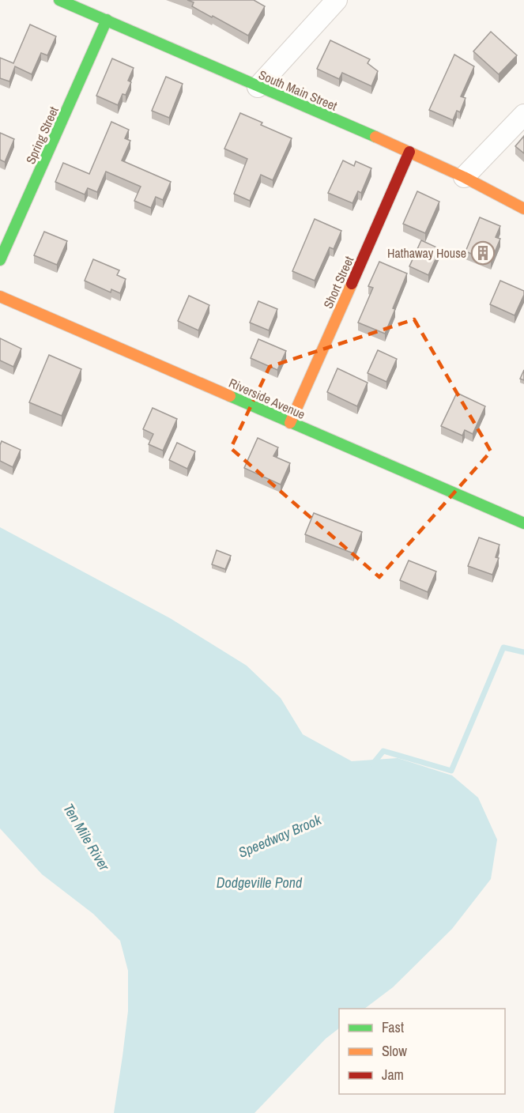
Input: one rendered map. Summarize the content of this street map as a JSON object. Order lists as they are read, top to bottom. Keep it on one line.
{"streets":{"street":["South Main Street","Spring Street","Short Street","Riverside Avenue"]},"crossings":[["South Main Street","Spring Street"],["South Main Street","Short Street"],["Short Street","Riverside Avenue"]],"water":["Speedway Brook","Ten Mile River","Dodgeville Pond"],"places":{"building":["Hathaway House"]},"legend":["Fast","Slow","Jam"]}
